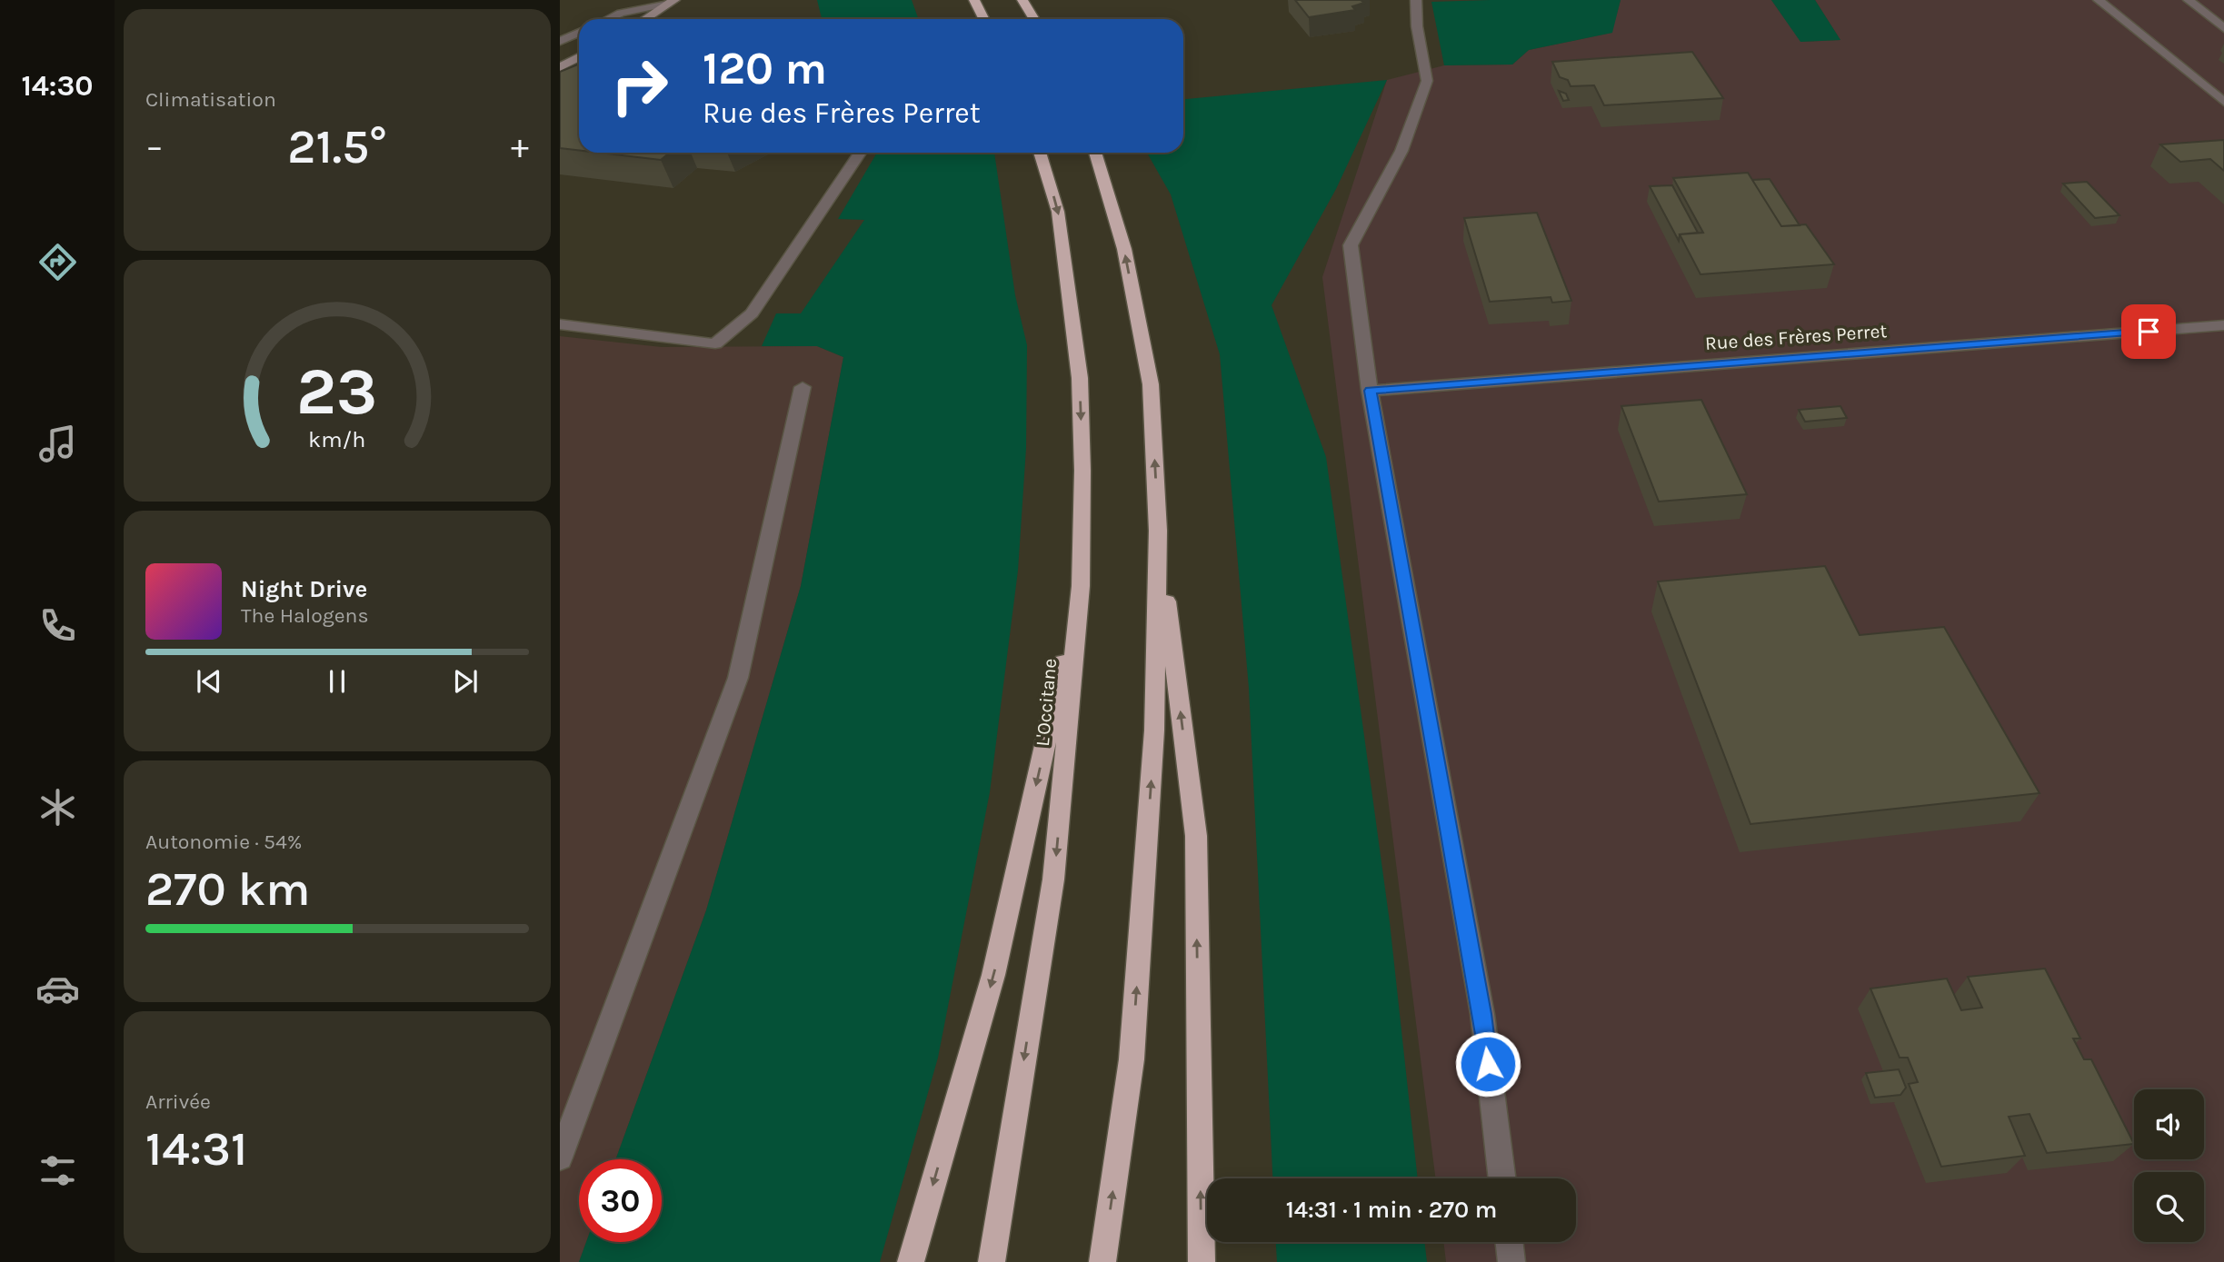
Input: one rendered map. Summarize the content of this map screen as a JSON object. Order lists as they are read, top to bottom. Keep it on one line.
{"streets":{"highway":["L'Occitane"],"street":["Rue des Frères Perret"]},"page":{"tabs":"14:30","tile":["Climatisation",["Autonomie · 54%","270 km"],["Arrivée","14:31"]],"turn":["120 m","Rue des Frères Perret"],"heat":["−","21.5°","+"],"song":["Night Drive","The Halogens"],"limit":"30","trip":"14:31 · 1 min · 270 m","gauge":["23","km/h"]}}
